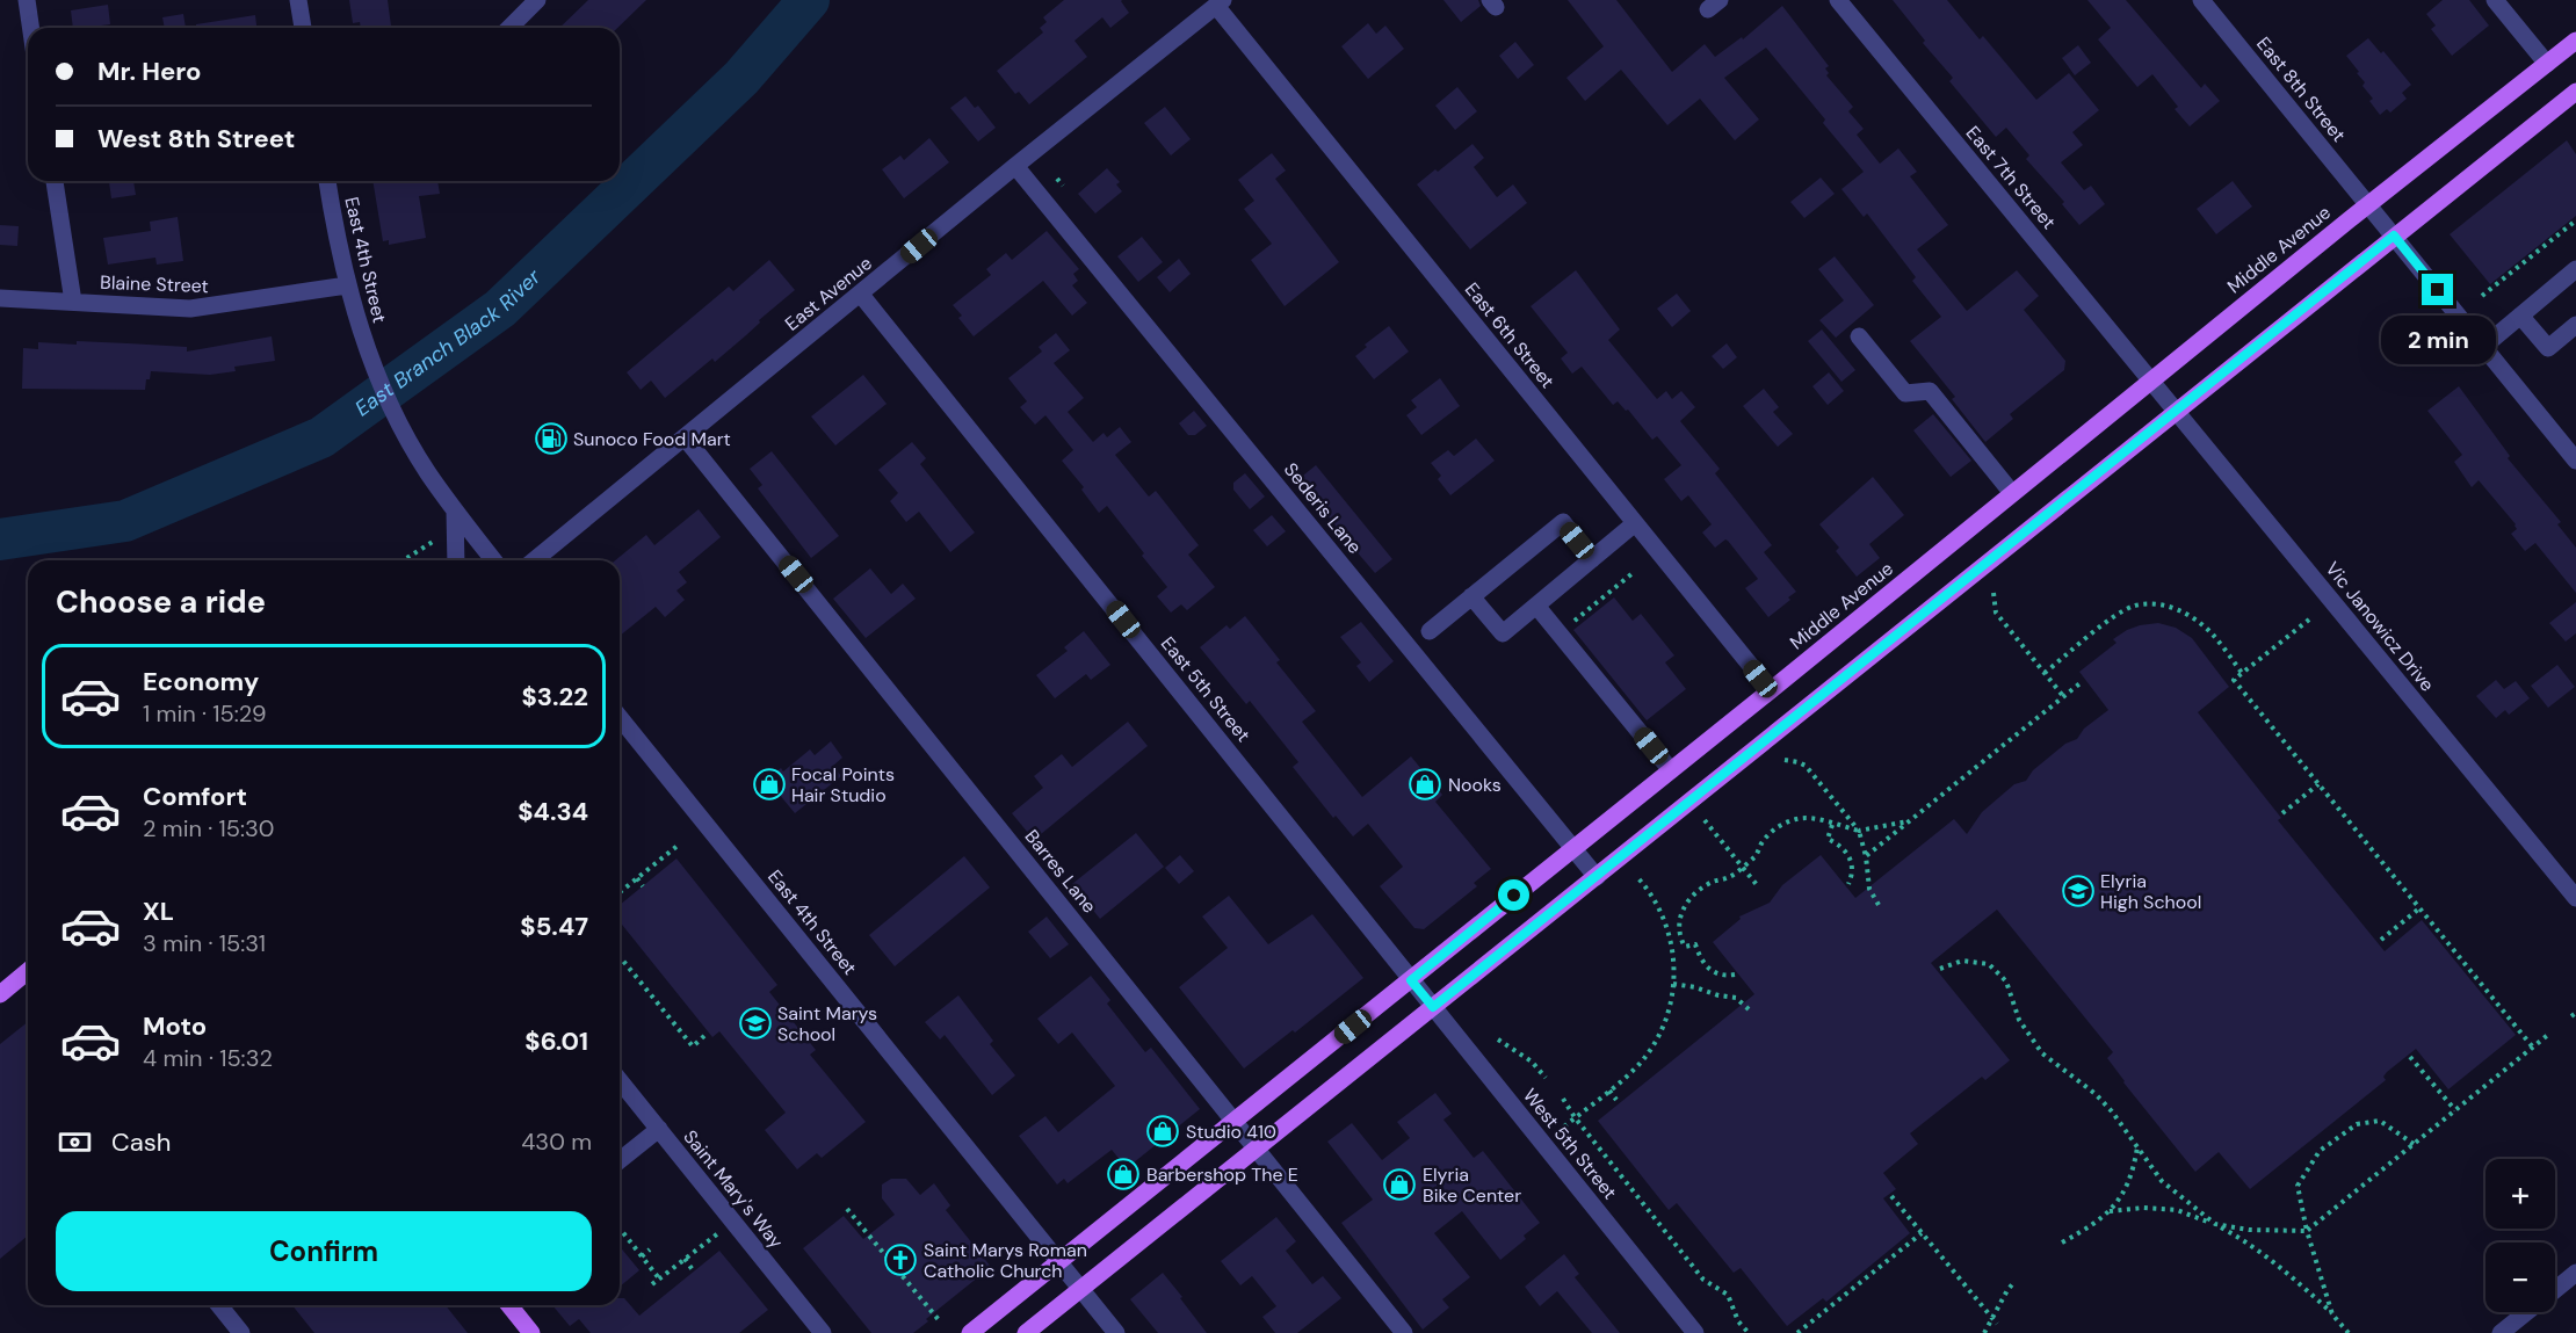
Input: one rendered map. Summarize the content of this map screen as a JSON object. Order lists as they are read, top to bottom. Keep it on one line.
{"streets":{"main road":["Middle Avenue"],"street":["East 8th Street","East 7th Street","East 4th Street","Blaine Street","East Avenue","East 6th Street","Sederis Lane","Vic Janowicz Drive","East 5th Street","Barres Lane","West 5th Street","Saint Mary's Way"]},"crossings":[["East 8th Street","Middle Avenue"],["East 7th Street","Middle Avenue"],["East 7th Street","Vic Janowicz Drive"],["Middle Avenue","East 4th Street"],["Middle Avenue","East 6th Street"],["Middle Avenue","Sederis Lane"],["Middle Avenue","Vic Janowicz Drive"],["Middle Avenue","East 5th Street"],["Middle Avenue","Barres Lane"],["Middle Avenue","West 5th Street"],["East 4th Street","Blaine Street"],["East Avenue","East 6th Street"],["East Avenue","Sederis Lane"],["East Avenue","East 5th Street"],["East Avenue","Barres Lane"],["East 5th Street","West 5th Street"]],"water":["East Branch Black River"],"places":{"fuel station":["Sunoco Food Mart"],"shop":["Focal Points Hair Studio","Nooks","Studio 410","Barbershop The E","Elyria Bike Center"],"school or university":["Elyria High School","Saint Marys School"],"church":["Saint Marys Roman Catholic Church"]},"page":{"banner":["Mr. Hero","West 8th Street"],"bubble":"2 min","heading":"Choose a ride","list":[{"name":"Economy","note":"1 min · 15:29","value":"$3.22"},{"name":"Comfort","note":"2 min · 15:30","value":"$4.34"},{"name":"XL","note":"3 min · 15:31","value":"$5.47"},{"name":"Moto","note":"4 min · 15:32","value":"$6.01"}],"pay":["Cash","430 m"],"map_buttons":["+","−"],"buttons":"Confirm"}}
